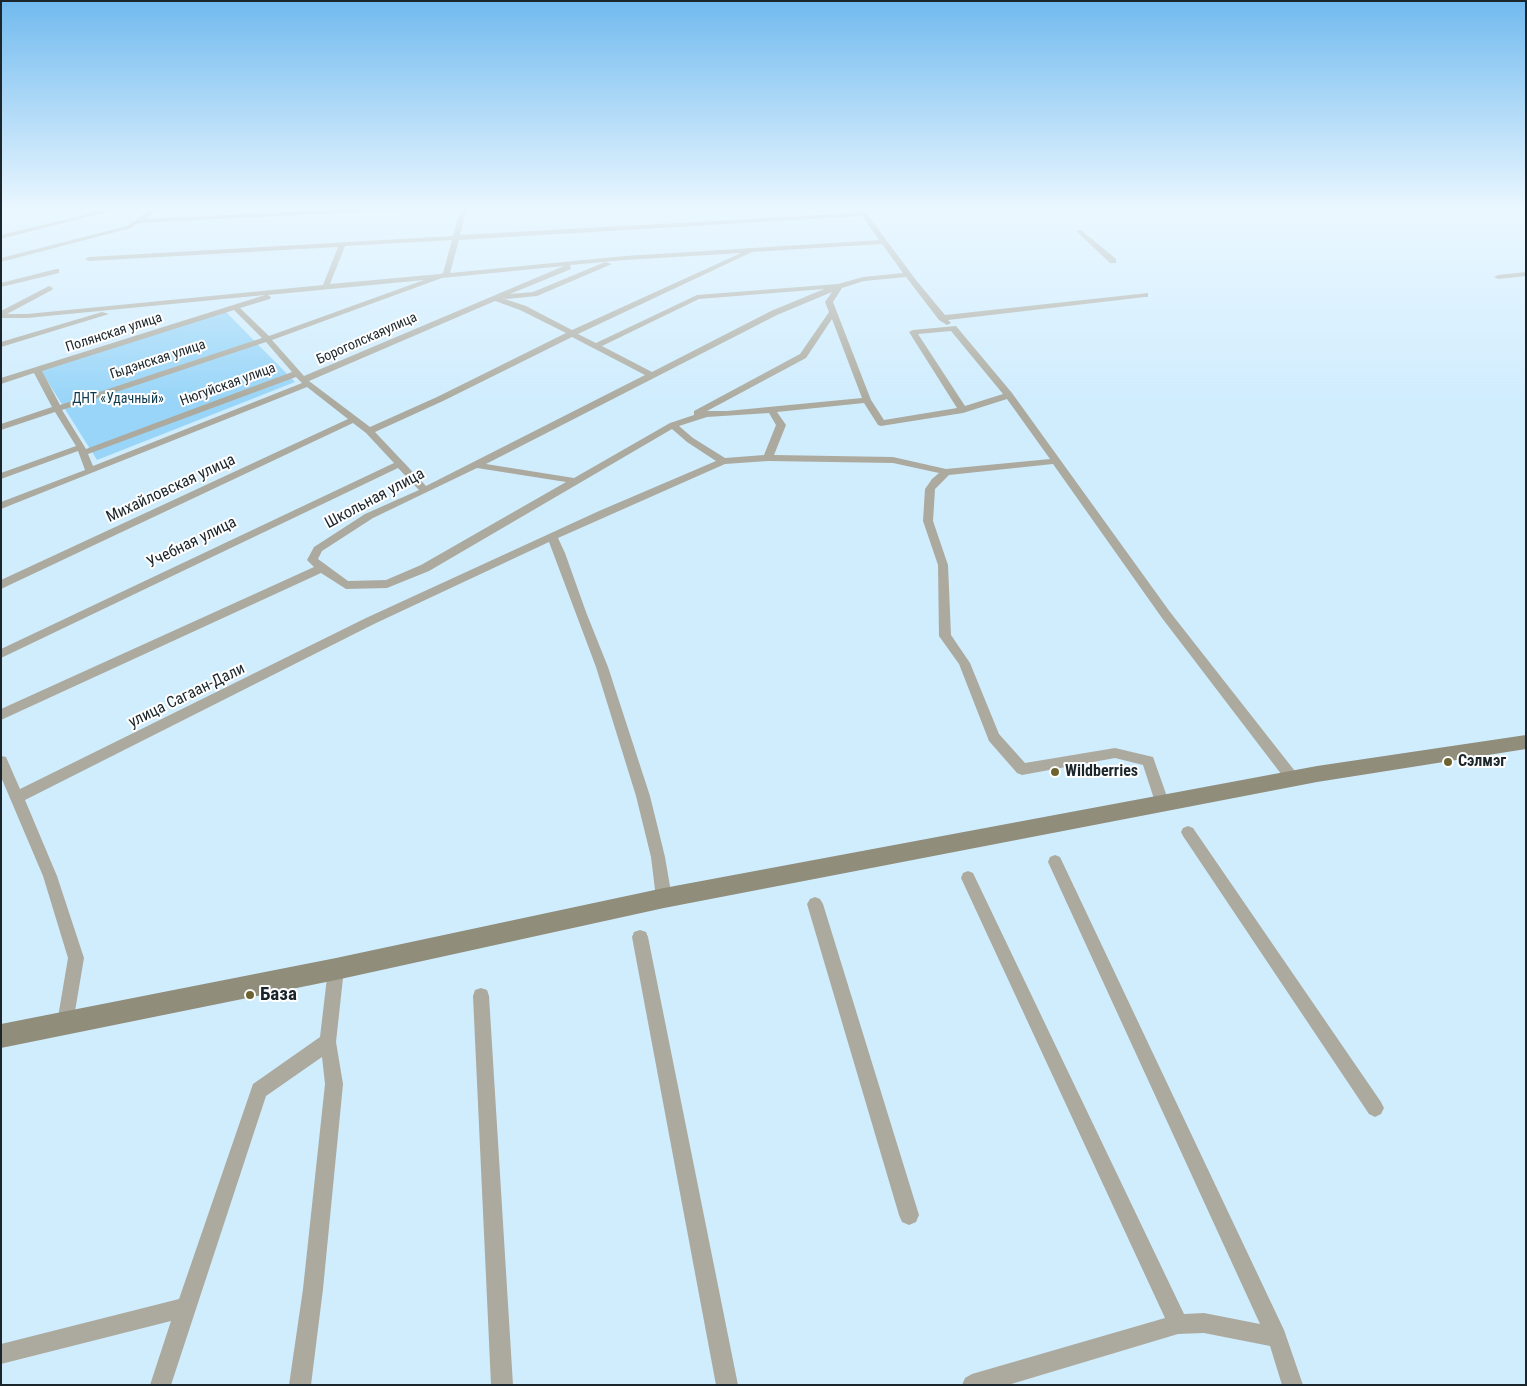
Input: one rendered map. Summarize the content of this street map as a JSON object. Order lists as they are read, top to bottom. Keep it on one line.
{"streets":{"street":["Полянская улица","Бороголскаяулица","Гыдэнская улица","Нюгуйская улица","Михайловская улица","Школьная улица","Учебная улица","улица Сагаан-Дали"]},"crossings":[["Бороголскаяулица","Нюгуйская улица"]],"parks":["ДНТ «Удачный»"],"places":["Сэлмэг","Wildberries","База"]}
